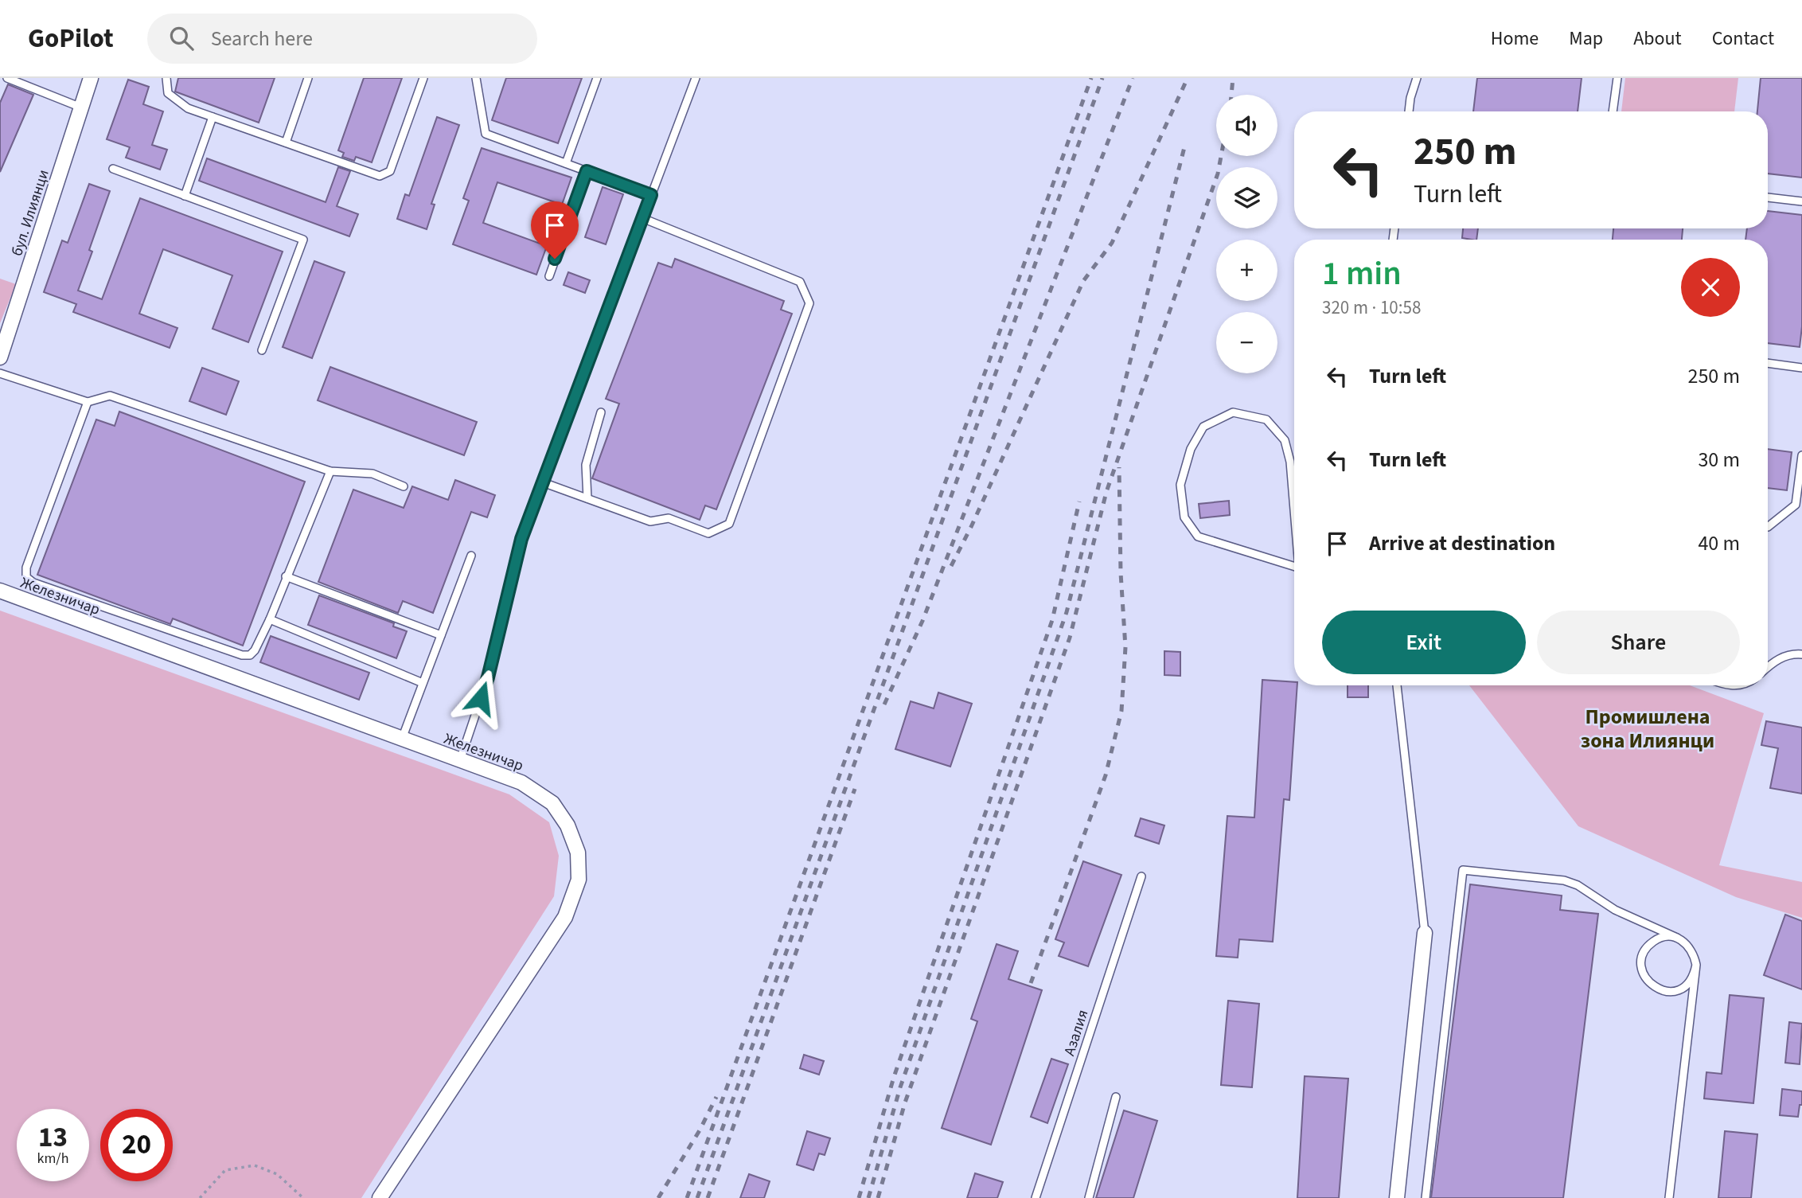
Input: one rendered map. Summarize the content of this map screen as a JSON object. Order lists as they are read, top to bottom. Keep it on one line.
{"streets":{"street":["бул. Илиянци","Железничар"],"lane":["Азалия"]},"districts":["Промишлена зона Илиянци"],"page":{"header":"GoPilot","search":"Search here","nav":["Home","Map","About","Contact"],"map_buttons":["+","−"],"turn":["250 m","Turn left"],"heading":["1 min","320 m · 10:58"],"list":[{"name":"Turn left","value":"250 m"},{"name":"Turn left","value":"30 m"},{"name":"Arrive at destination","value":"40 m"}],"buttons":["Exit","Share"],"speed":"13 km/h","limit":"20"}}
